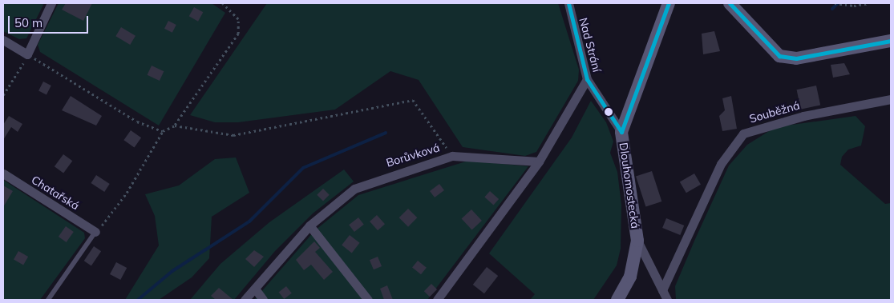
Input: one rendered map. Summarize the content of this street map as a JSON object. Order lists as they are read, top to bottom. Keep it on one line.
{"streets":{"street":["Nad Strání","Souběžná","Borůvková","Dlouhomostecká","Chatařská"]},"crossings":[["Nad Strání","Dlouhomostecká"]],"scale_bar":"50 m"}
